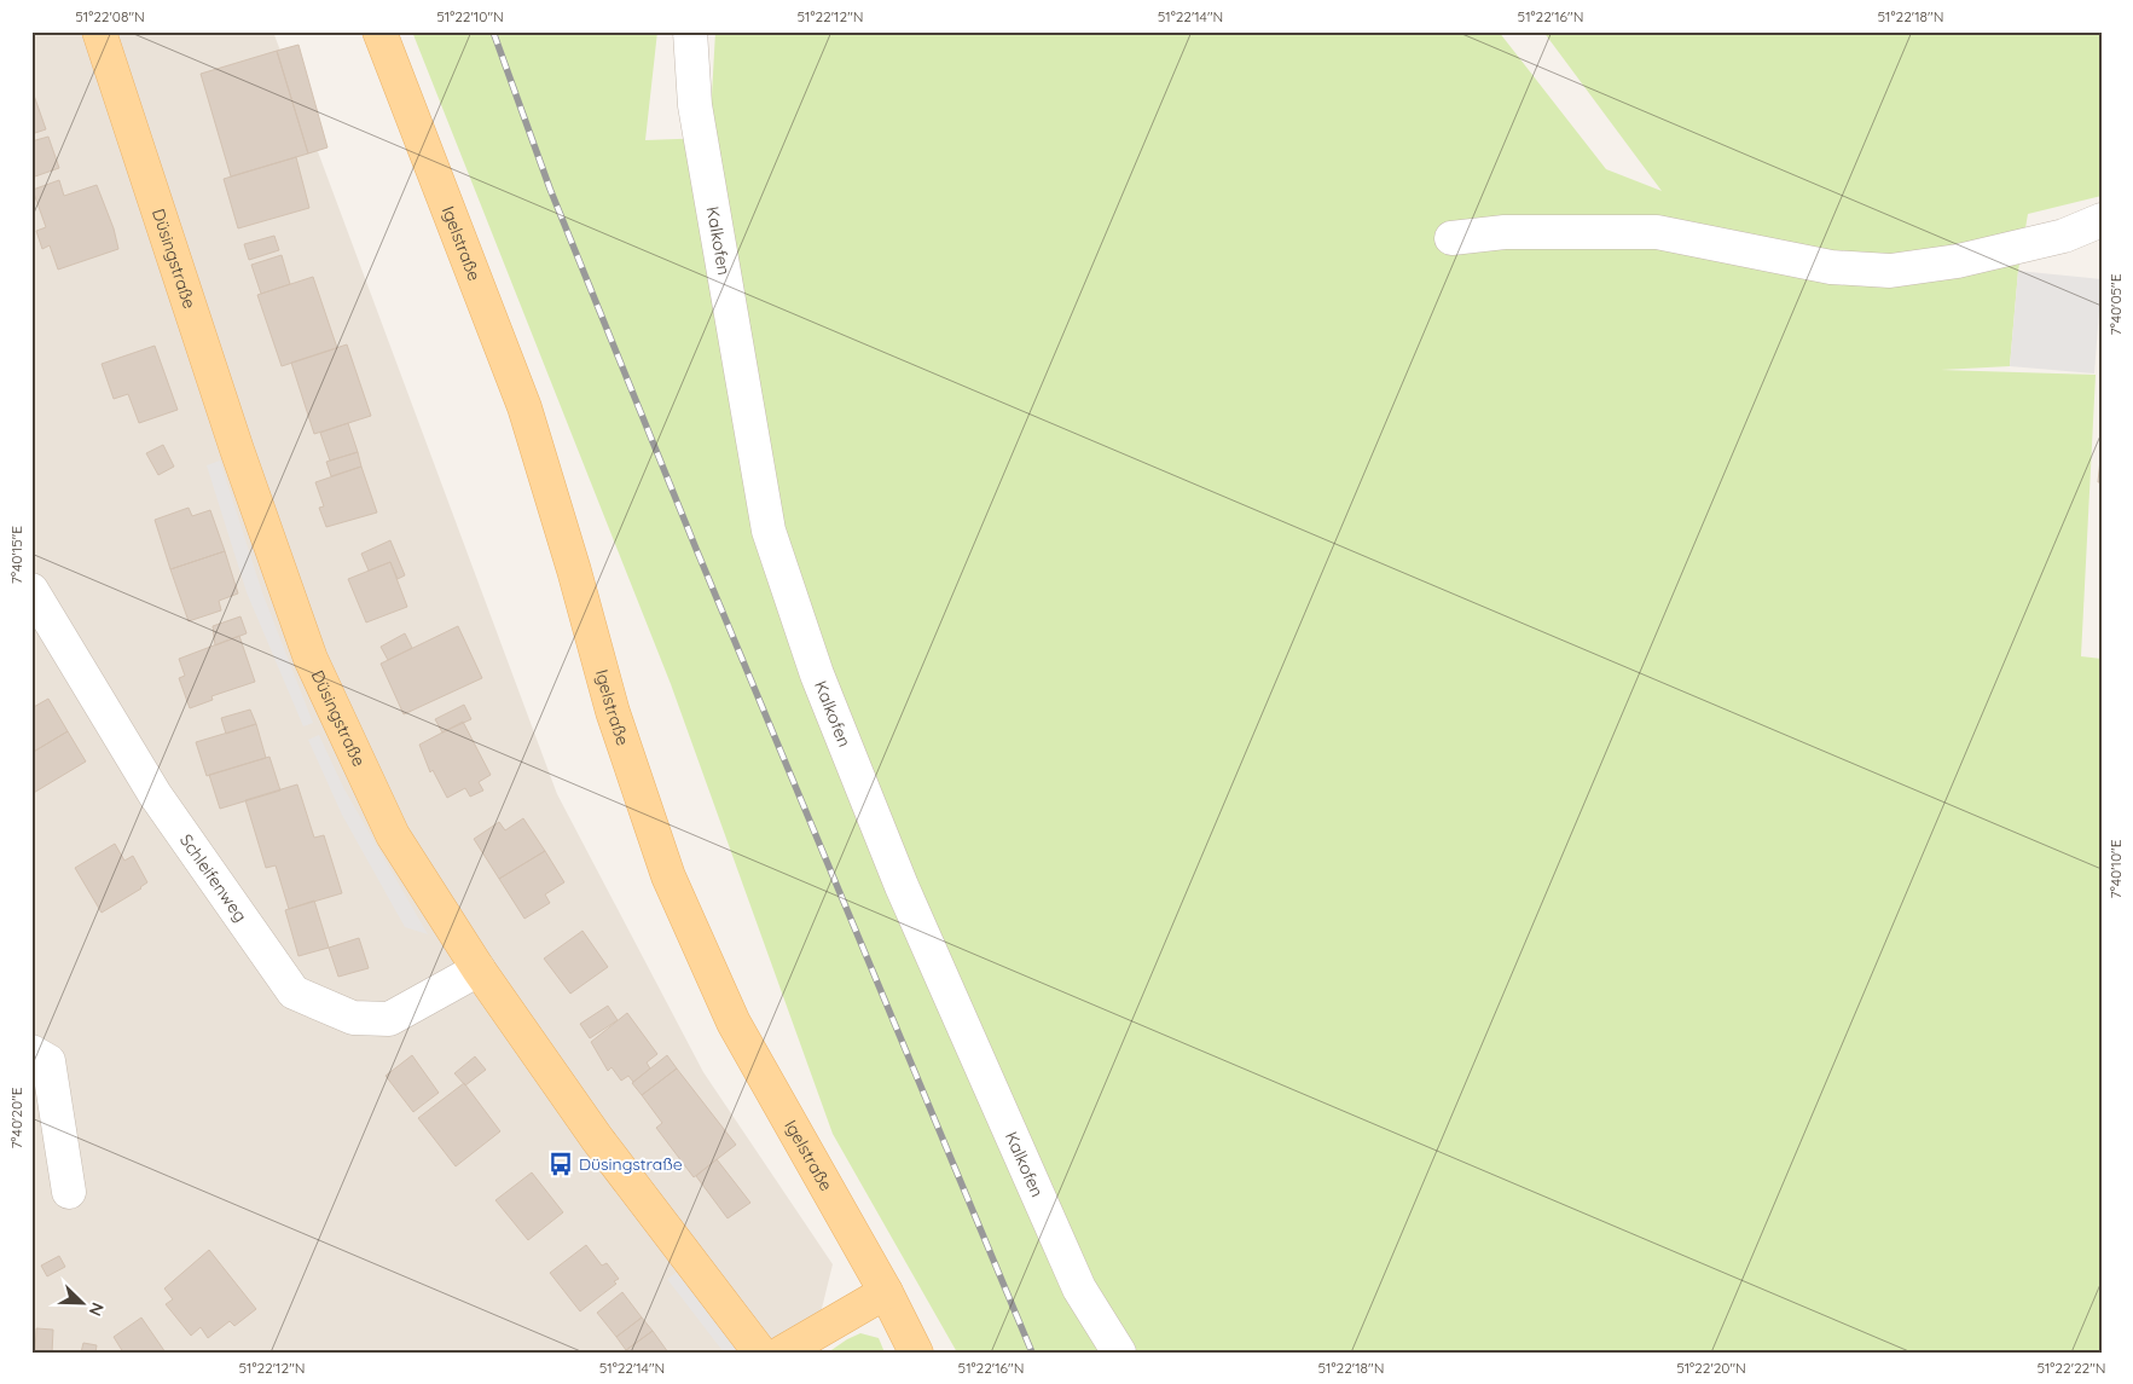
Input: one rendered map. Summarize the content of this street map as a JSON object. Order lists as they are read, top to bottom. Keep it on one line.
{"streets":{"main road":["Igelstraße","Düsingstraße"],"street":["Kalkofen","Schleifenweg"]},"crossings":[["Düsingstraße","Schleifenweg"]],"places":{"bus stop":["Düsingstraße"]},"north":"bottom right","coordinates":["51°22'08\"N","51°22'10\"N","51°22'12\"N","51°22'14\"N","51°22'16\"N","51°22'18\"N","7°40'05\"E","7°40'15\"E","7°40'10\"E","7°40'20\"E","51°22'20\"N","51°22'22\"N"]}
